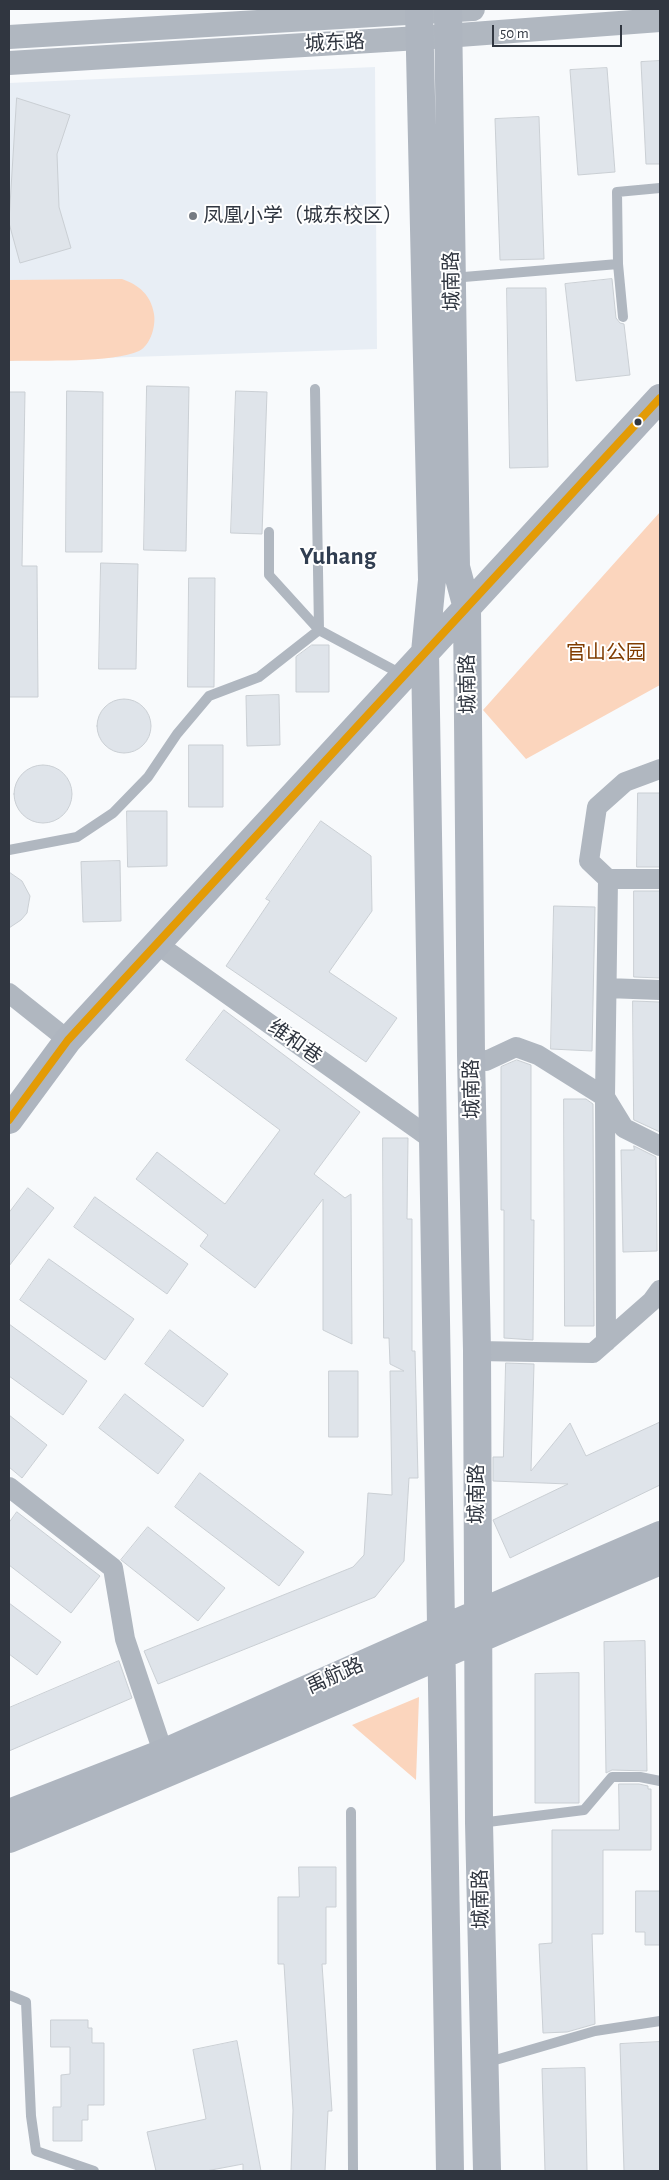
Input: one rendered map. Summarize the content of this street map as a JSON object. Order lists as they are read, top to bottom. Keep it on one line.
{"streets":{"main road":["城南路","禹航路"],"street":["城东路","维和巷"]},"crossings":[["城东路","城南路"],["城南路","维和巷"],["城南路","禹航路"]],"districts":["Yuhang"],"parks":["官山公园"],"places":["凤凰小学（城东校区）"],"scale_bar":"50 m"}
